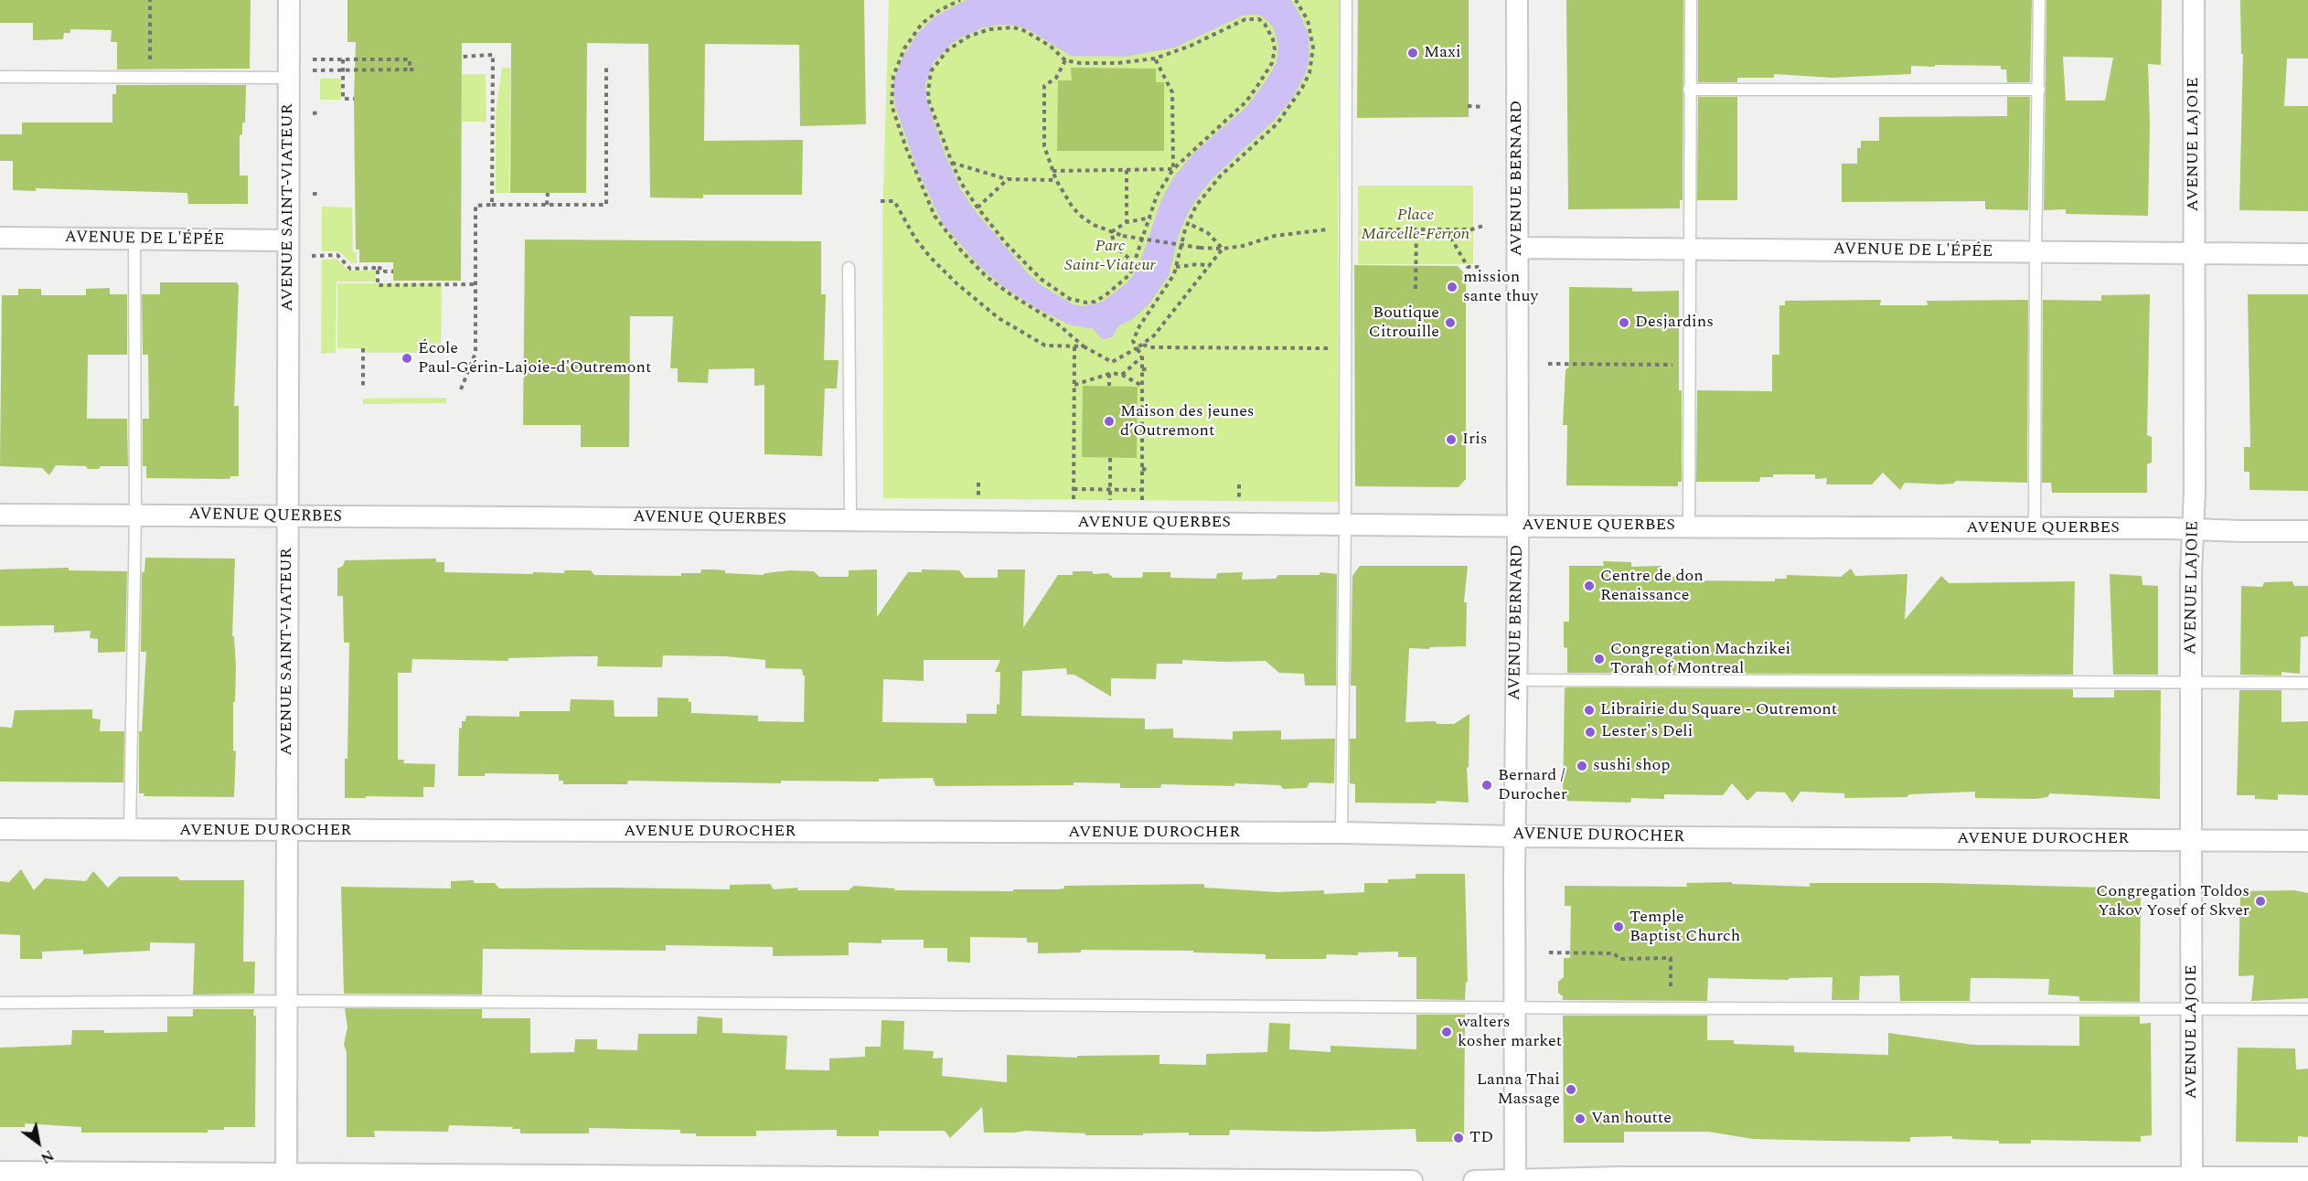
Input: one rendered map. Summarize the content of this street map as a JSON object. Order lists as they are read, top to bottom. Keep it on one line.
{"streets":{"street":["AVENUE LAJOIE","AVENUE BERNARD","AVENUE SAINT-VIATEUR","AVENUE DE L'ÉPÉE","AVENUE QUERBES","AVENUE DUROCHER"]},"crossings":[["AVENUE LAJOIE","AVENUE DE L'ÉPÉE"],["AVENUE LAJOIE","AVENUE QUERBES"],["AVENUE LAJOIE","AVENUE DUROCHER"],["AVENUE BERNARD","AVENUE DE L'ÉPÉE"],["AVENUE BERNARD","AVENUE QUERBES"],["AVENUE BERNARD","AVENUE DUROCHER"],["AVENUE SAINT-VIATEUR","AVENUE DE L'ÉPÉE"],["AVENUE SAINT-VIATEUR","AVENUE QUERBES"],["AVENUE SAINT-VIATEUR","AVENUE DUROCHER"]],"parks":["Place Marcelle-Ferron","Parc Saint-Viateur"],"places":["Maxi","mission sante thuy","Boutique Citrouille","Desjardins","École Paul-Gérin-Lajoie-d'Outremont","Maison des jeunes d’Outremont","Iris","Centre de don Renaissance","Congregation Machzikei Torah of Montreal","Librairie du Square - Outremont","Lester's Deli","sushi shop","Bernard / Durocher","Congregation Toldos Yakov Yosef of Skver","Temple Baptist Church","walters kosher market","Lanna Thai Massage","Van houtte","TD"],"north":"bottom right"}
